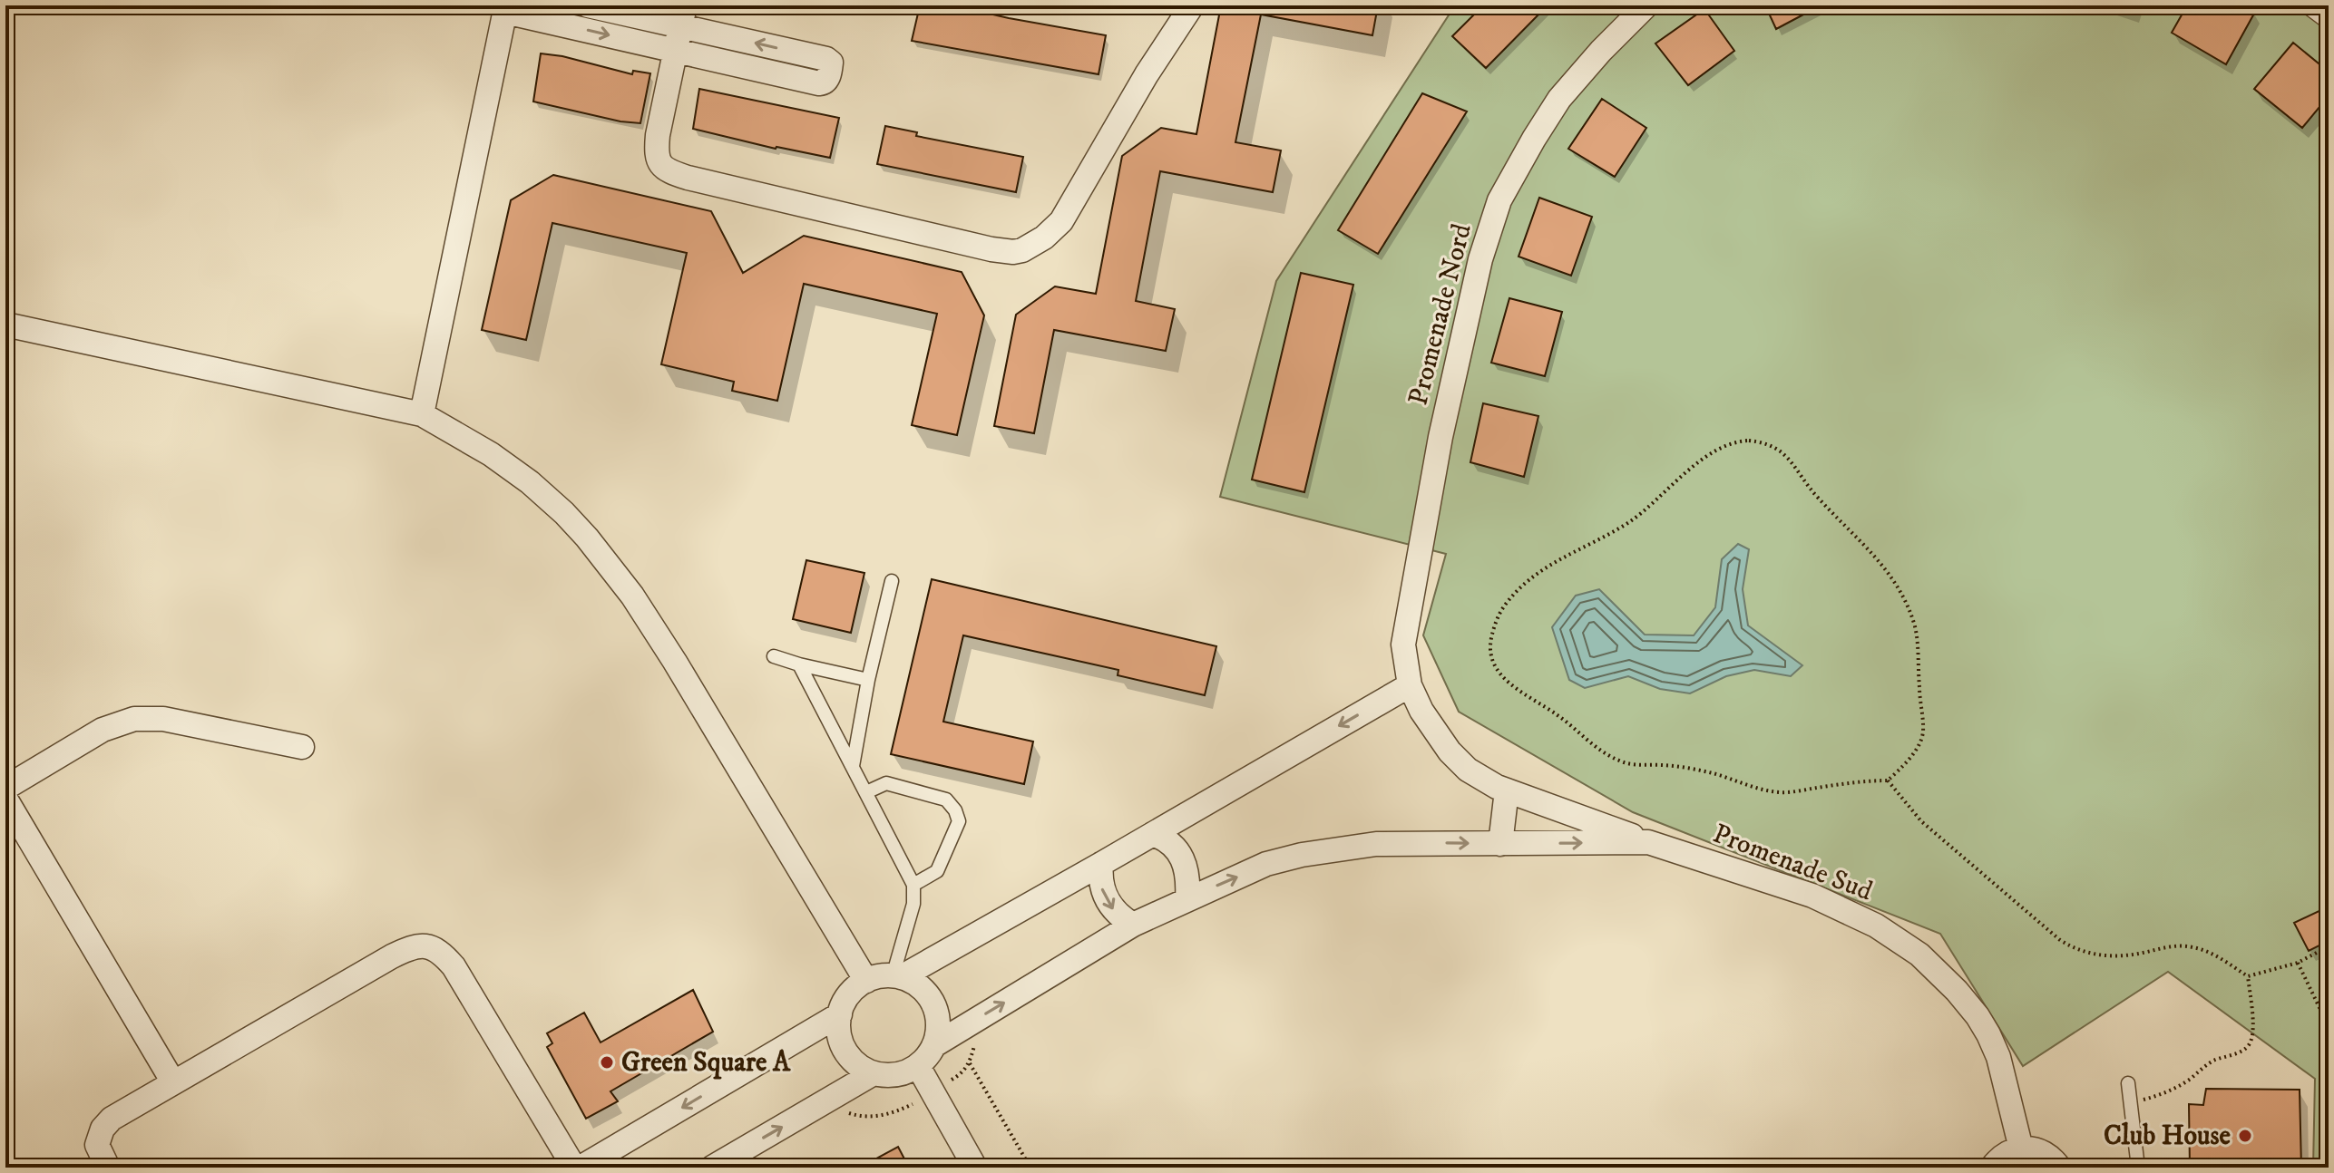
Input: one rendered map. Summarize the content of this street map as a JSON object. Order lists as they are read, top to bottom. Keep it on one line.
{"streets":{"street":["Promenade Nord","Promenade Sud"]},"crossings":[["Promenade Nord","Promenade Sud"]],"places":["Green Square A","Club House"]}
